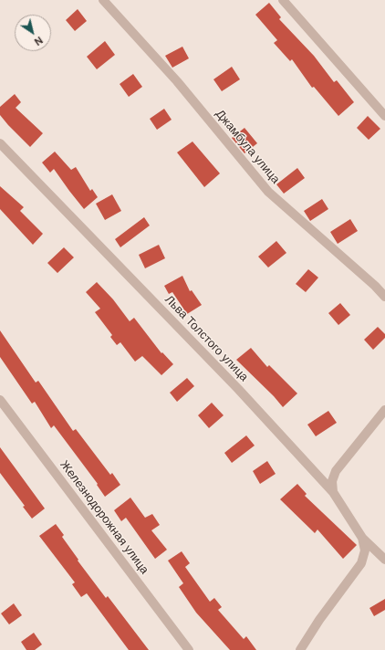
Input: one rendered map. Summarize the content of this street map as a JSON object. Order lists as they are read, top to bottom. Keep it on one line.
{"streets":{"street":["Джамбула улица","Льва Толстого улица","Железнодорожная улица"]},"north":"bottom right"}
